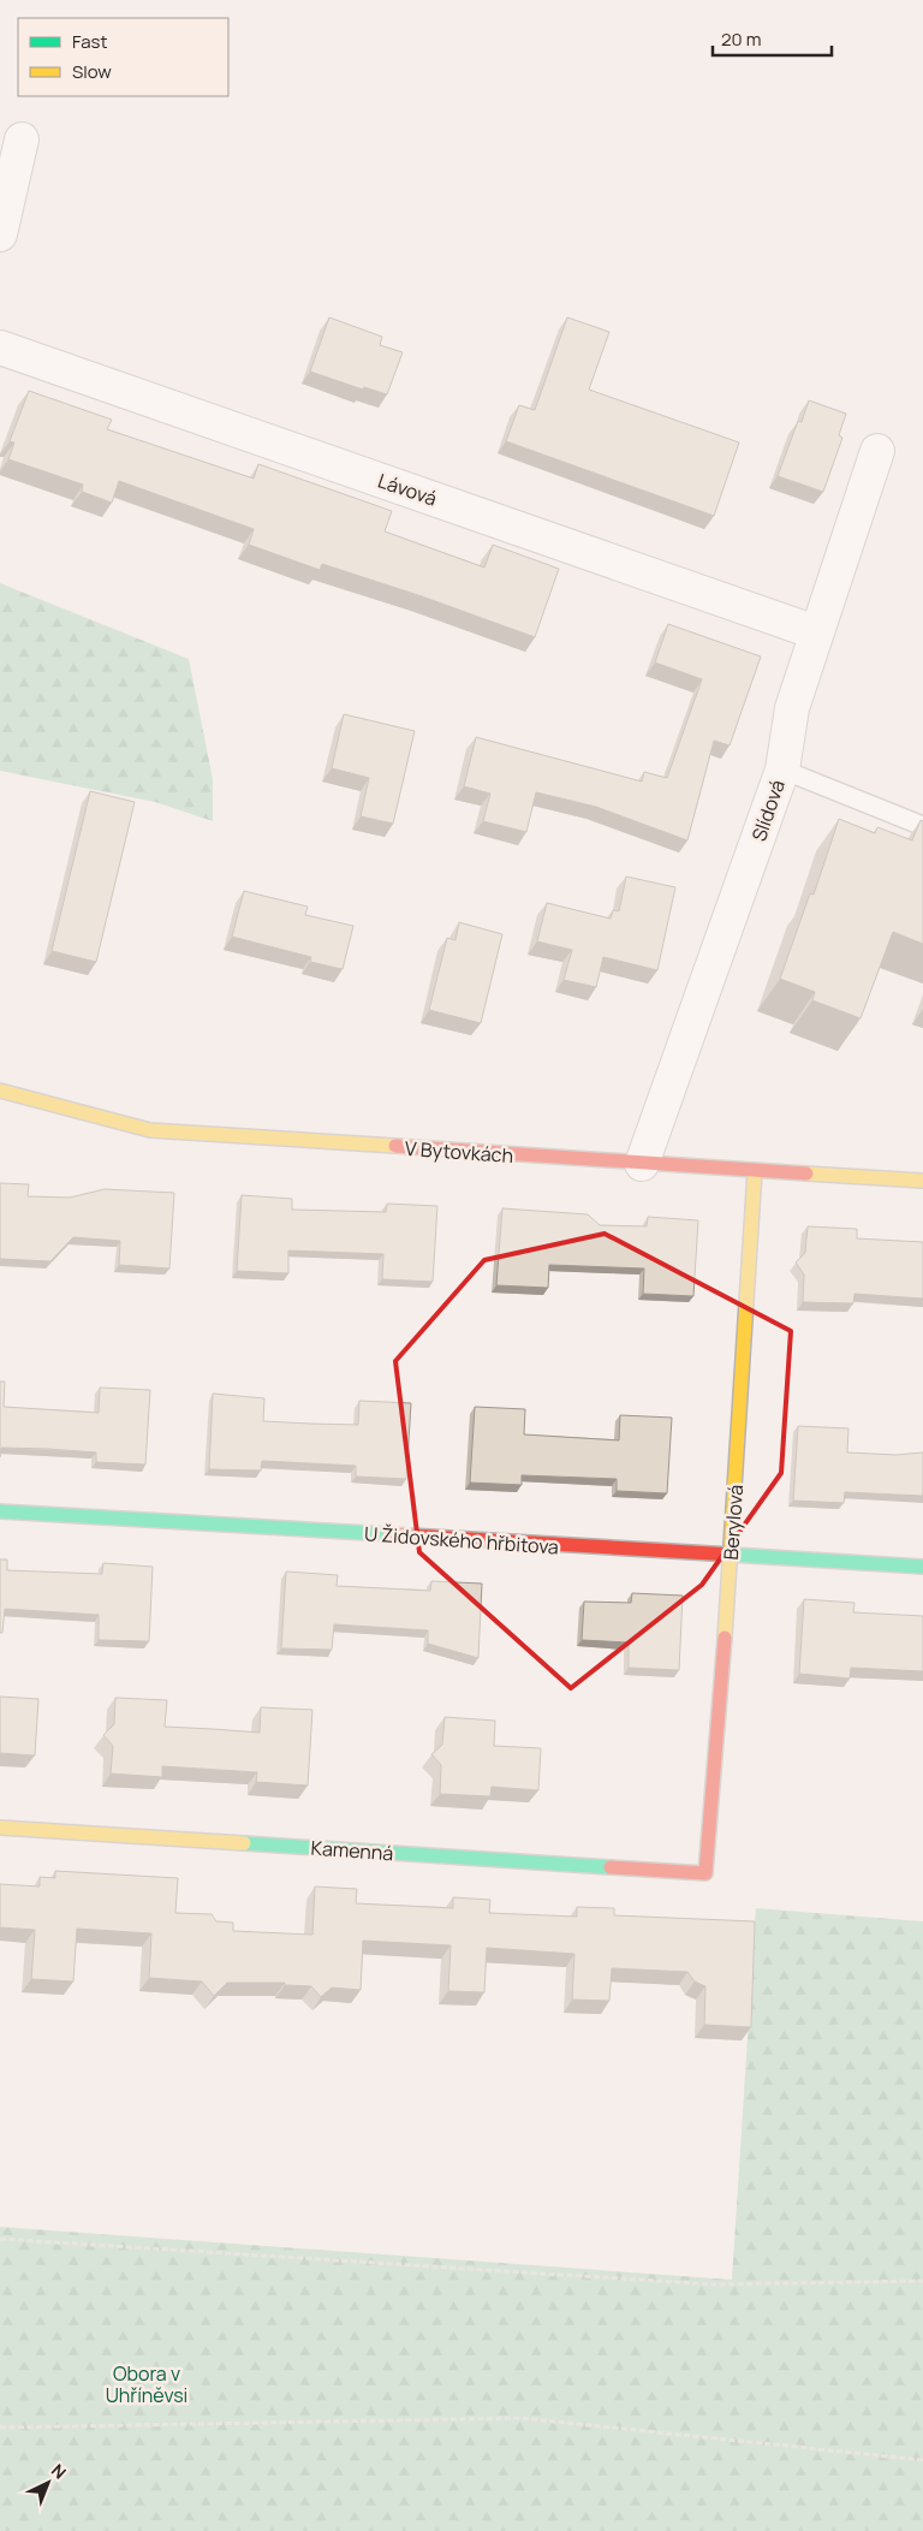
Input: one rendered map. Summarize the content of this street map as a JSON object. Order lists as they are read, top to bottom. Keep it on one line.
{"streets":{"street":["Lávová","Slídová","V Bytovkách","Berylová","U Židovského hřbitova","Kamenná"]},"crossings":[["Lávová","Slídová"],["Slídová","V Bytovkách"],["V Bytovkách","Berylová"],["Berylová","U Židovského hřbitova"],["Berylová","Kamenná"]],"parks":["Obora v Uhříněvsi"],"legend":["Fast","Slow"],"scale_bar":"20 m","north":"top right"}
